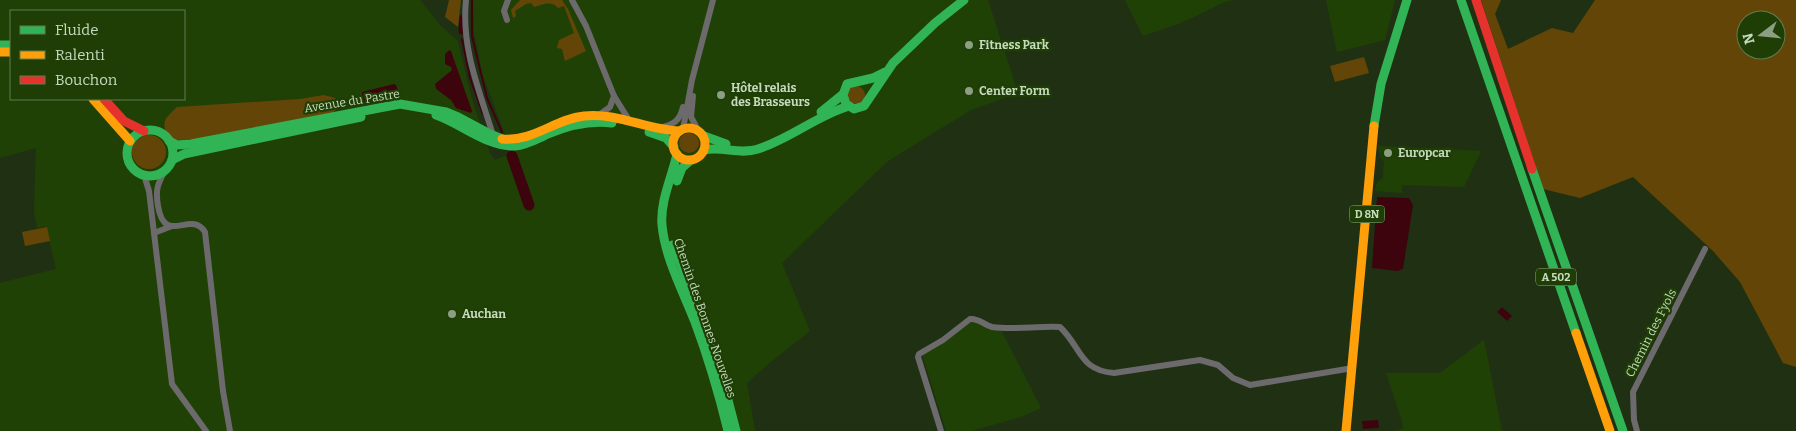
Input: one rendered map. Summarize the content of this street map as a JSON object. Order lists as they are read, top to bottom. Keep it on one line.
{"streets":{"main road":["Avenue du Pastre","D 8N","A 502","Chemin des Bonnes Nouvelles"],"street":["Chemin des Fyols"]},"crossings":[["Avenue du Pastre","Chemin des Bonnes Nouvelles"]],"places":["Fitness Park","Center Form","Hôtel relais des Brasseurs","Europcar","Auchan"],"legend":["Fluide","Ralenti","Bouchon"],"north":"left"}
